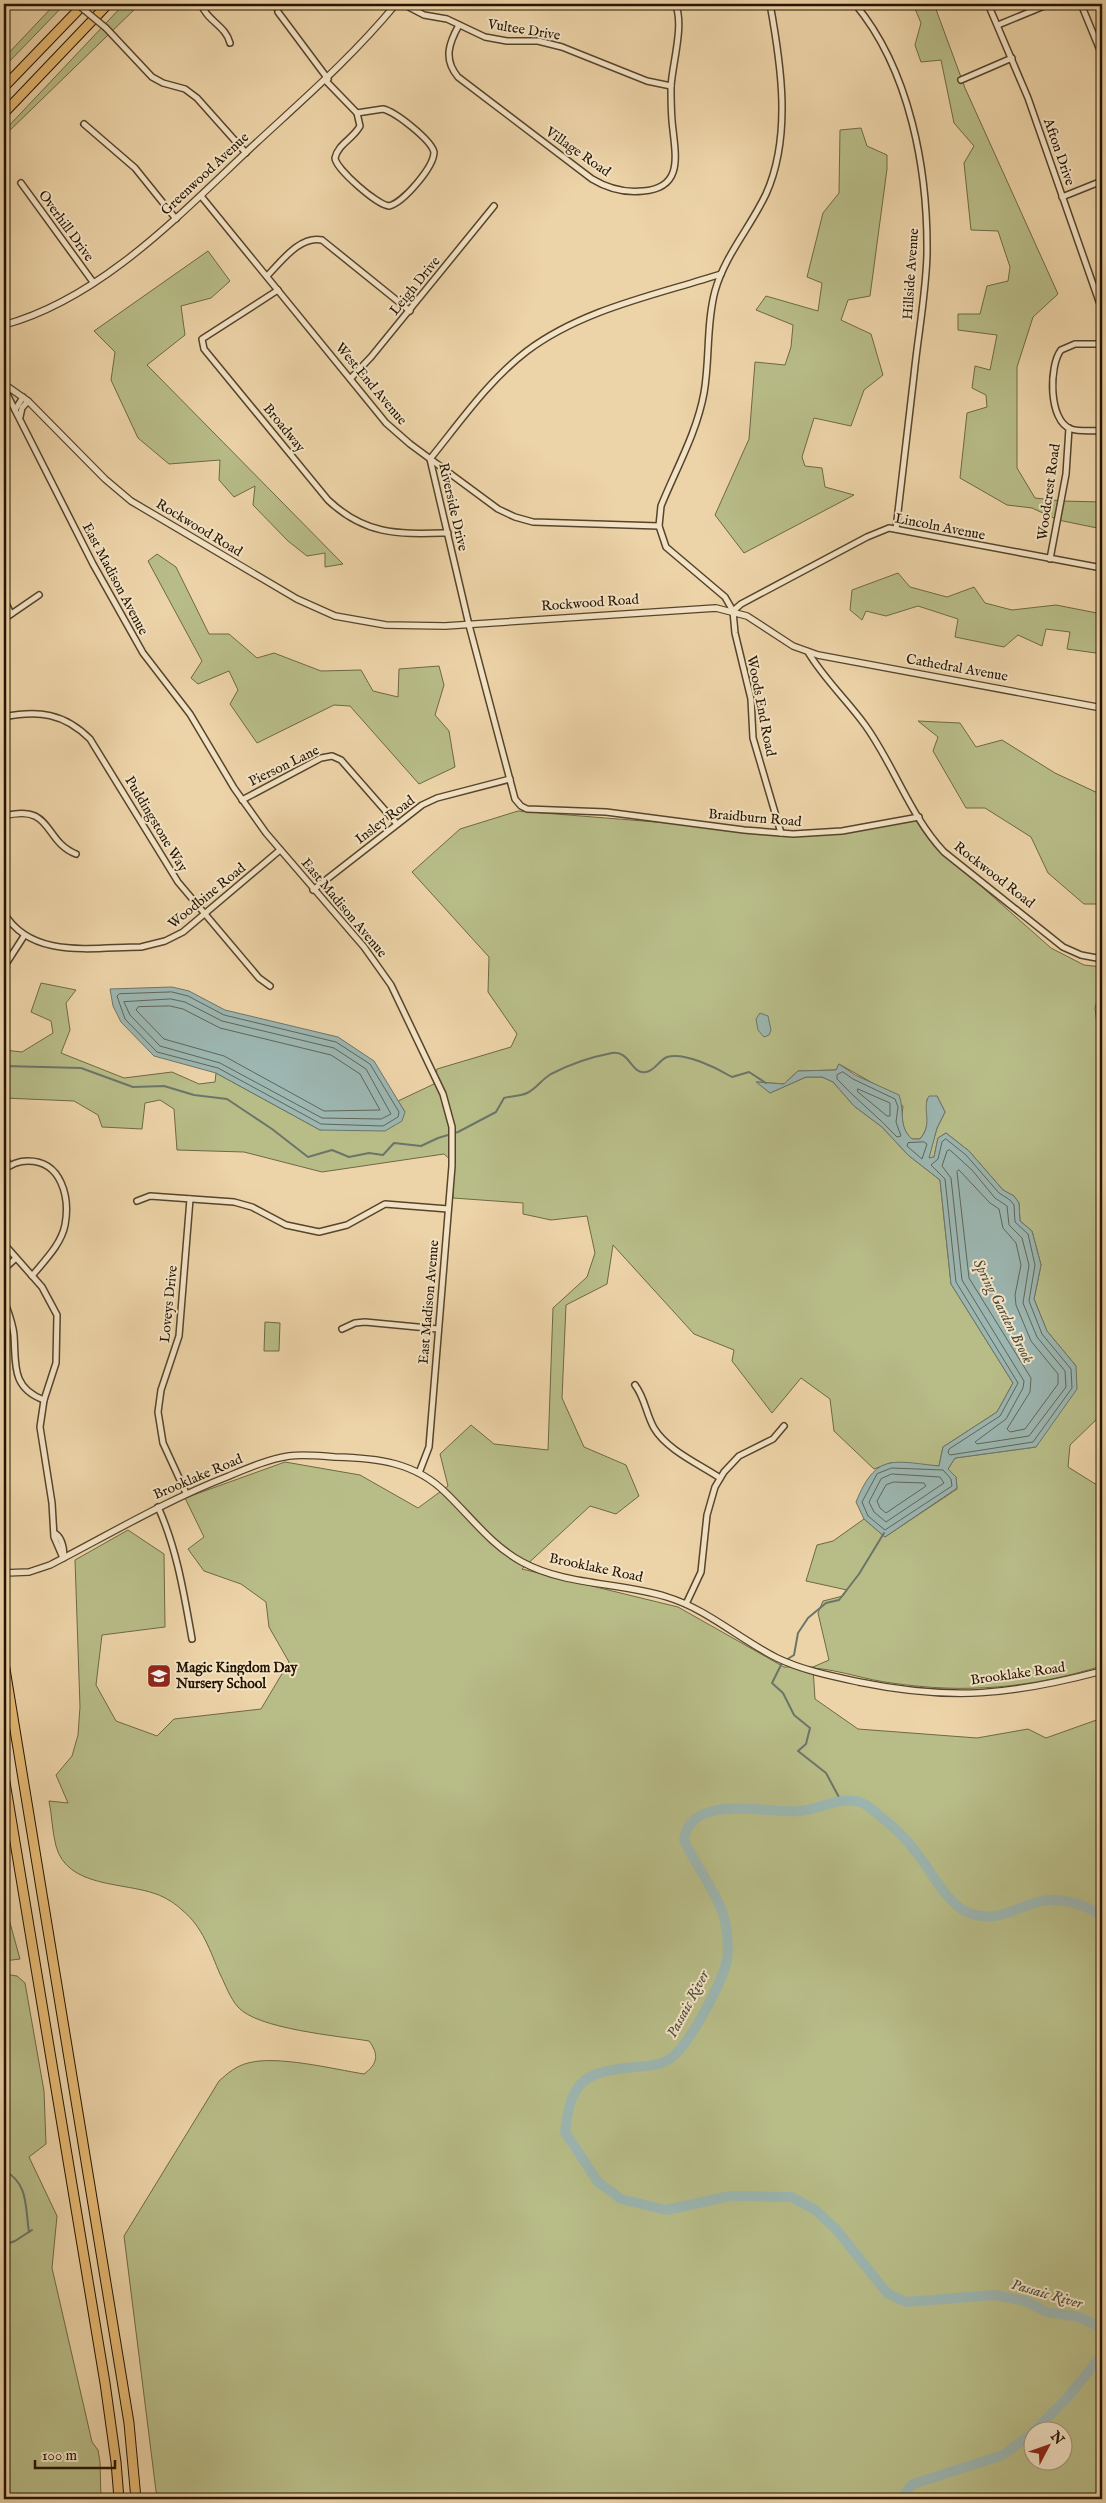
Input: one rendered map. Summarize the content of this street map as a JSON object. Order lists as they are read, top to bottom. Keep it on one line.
{"streets":{"street":["Vultee Drive","Village Road","Afton Drive","Greenwood Avenue","Overhill Drive","Hillside Avenue","Leigh Drive","West End Avenue","Broadway","Woodcrest Road","Riverside Drive","Lincoln Avenue","Rockwood Road","East Madison Avenue","Cathedral Avenue","Woods End Road","Pierson Lane","Braidburn Road","Insley Road","Puddingstone Way","Woodbine Road","Loveys Drive","Brooklake Road"]},"crossings":[["Vultee Drive","Village Road"],["Greenwood Avenue","Overhill Drive"],["Greenwood Avenue","West End Avenue"],["Hillside Avenue","Lincoln Avenue"],["Leigh Drive","West End Avenue"],["West End Avenue","Broadway"],["West End Avenue","Riverside Drive"],["Broadway","Riverside Drive"],["Woodcrest Road","Lincoln Avenue"],["Riverside Drive","Rockwood Road"],["Riverside Drive","Braidburn Road"],["Riverside Drive","Insley Road"],["Lincoln Avenue","Rockwood Road"],["Lincoln Avenue","Woods End Road"],["Rockwood Road","Cathedral Avenue"],["Rockwood Road","Woods End Road"],["Rockwood Road","Braidburn Road"],["East Madison Avenue","Pierson Lane"],["East Madison Avenue","Insley Road"],["East Madison Avenue","Woodbine Road"],["East Madison Avenue","Brooklake Road"],["Woods End Road","Braidburn Road"],["Pierson Lane","Insley Road"],["Puddingstone Way","Woodbine Road"],["Loveys Drive","Brooklake Road"]],"water":["Spring Garden Brook","Passaic River"],"places":{"school or university":["Magic Kingdom Day Nursery School"]},"scale_bar":"100 m","north":"top right"}
